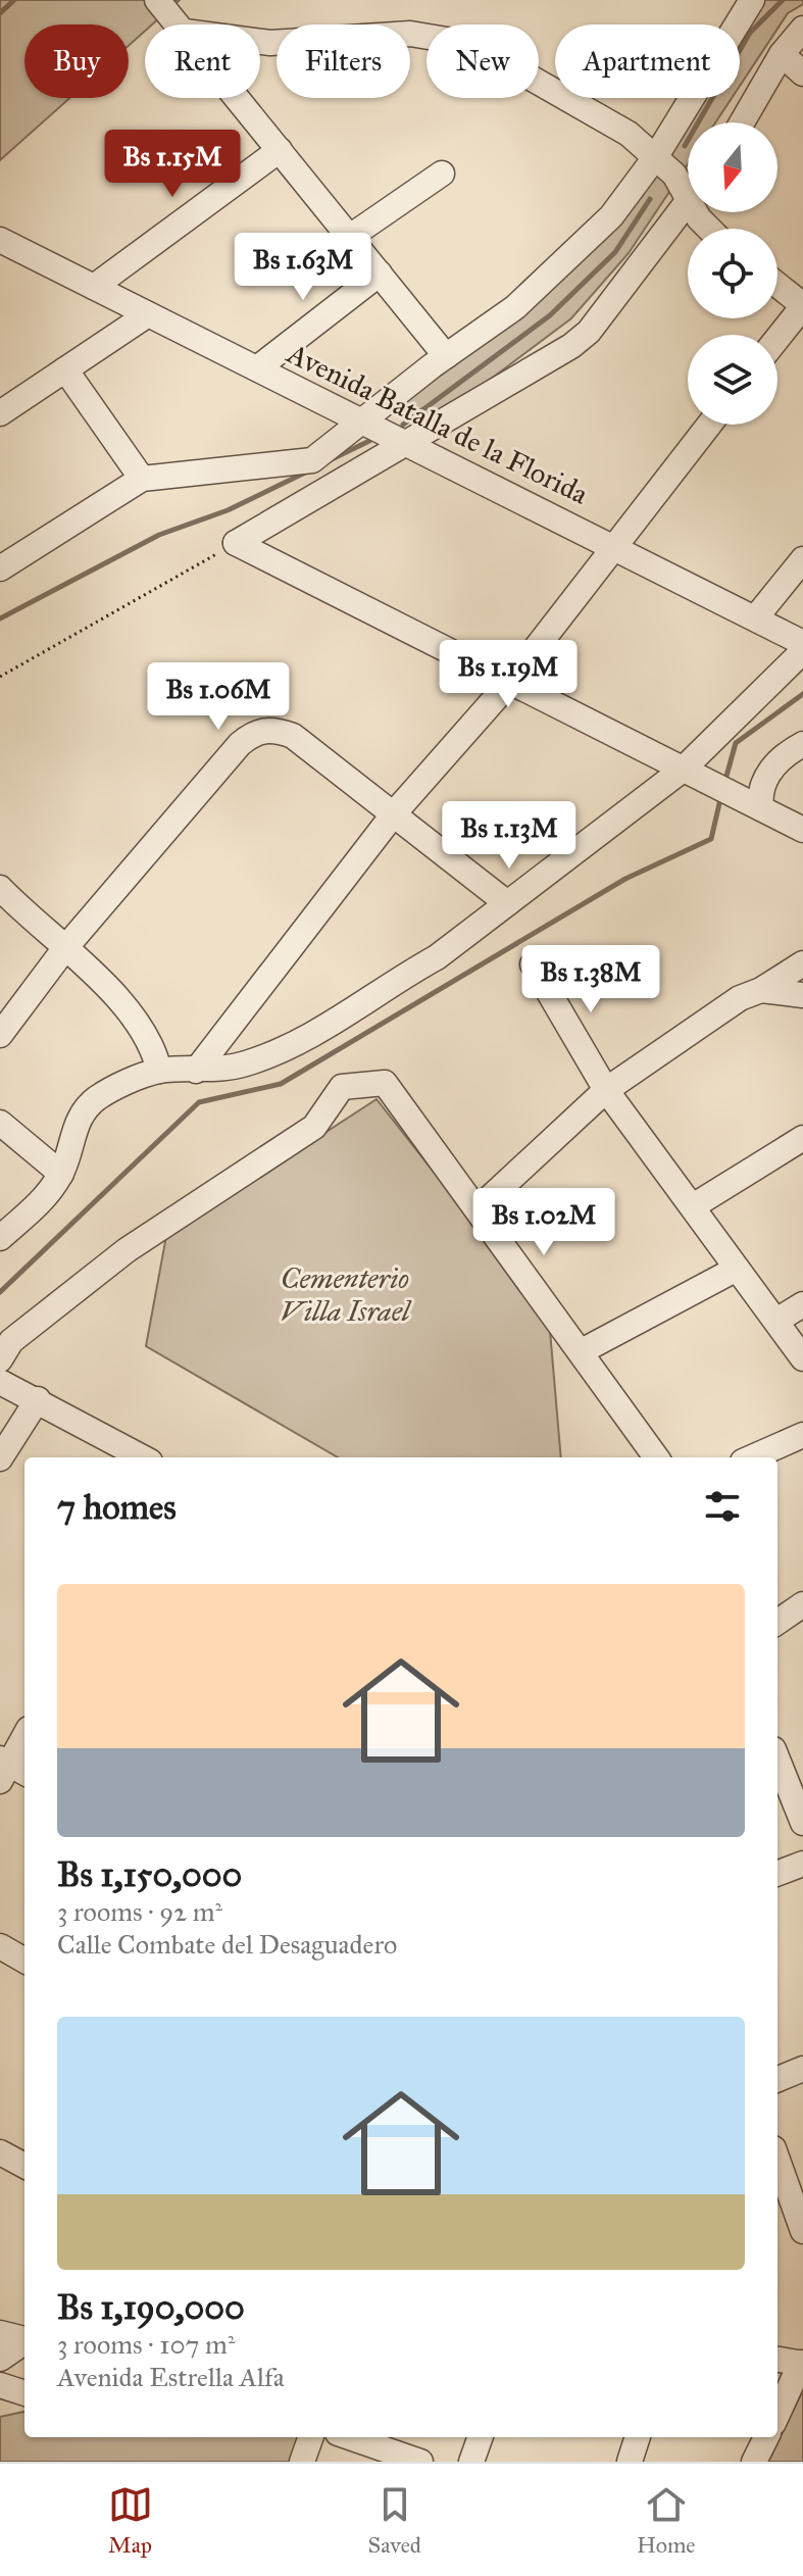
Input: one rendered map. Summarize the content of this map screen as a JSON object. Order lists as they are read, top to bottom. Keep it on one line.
{"streets":{"street":["Avenida Batalla de la Florida"]},"parks":["Cementerio Villa Israel"],"north":"bottom","page":{"chip":["Buy","Rent","Filters","New","Apartment"],"price":["Bs 1.15M","Bs 1.63M","Bs 1.19M","Bs 1.06M","Bs 1.13M","Bs 1.38M","Bs 1.02M"],"heading":"7 homes","list":[{"name":"Bs 1,150,000","note":"3 rooms · 92 m² · Calle Combate del Desaguadero"},{"name":"Bs 1,190,000","note":"3 rooms · 107 m² · Avenida Estrella Alfa"}],"tabs":["Map","Saved","Home"]}}
